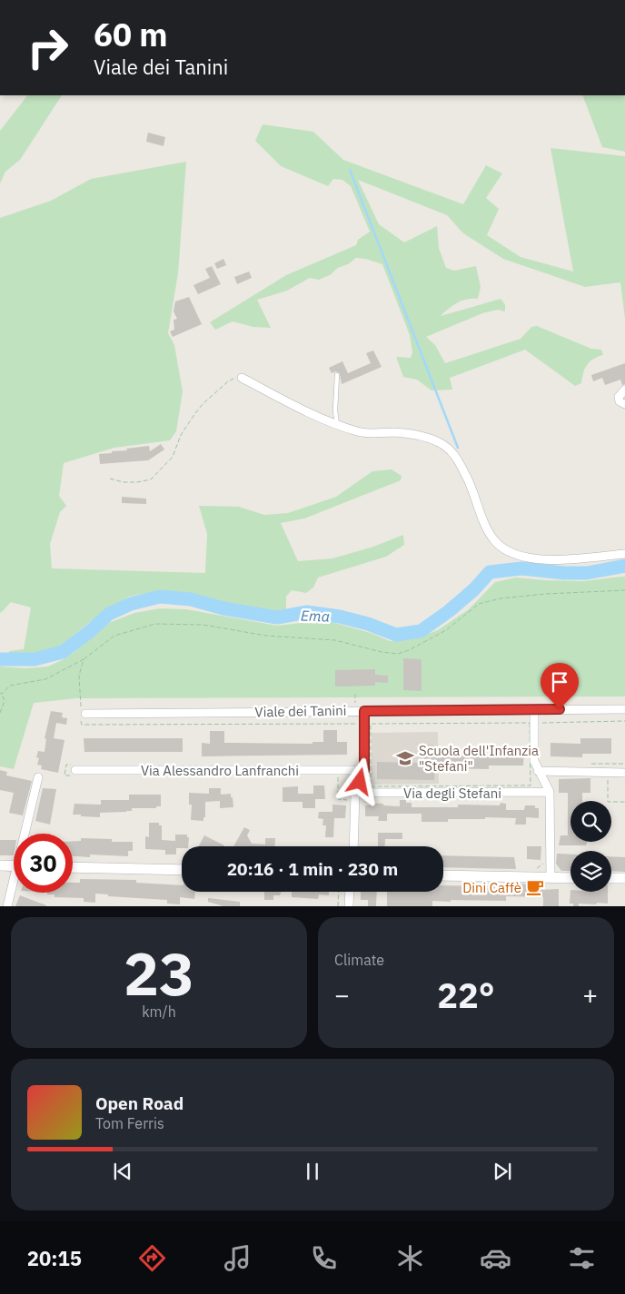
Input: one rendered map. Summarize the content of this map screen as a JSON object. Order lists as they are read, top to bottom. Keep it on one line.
{"streets":{"street":["Viale dei Tanini","Via Alessandro Lanfranchi","Via degli Stefani"]},"water":["Ema"],"places":{"school or university":["Scuola dell'Infanzia \"Stefani\""],"cafe":["Dini Caffè"]},"page":{"turn":["60 m","Viale dei Tanini"],"limit":"30","trip":"20:16 · 1 min · 230 m","tile":[["23","km/h"],"Climate"],"heat":["−","22°","+"],"song":["Open Road","Tom Ferris"],"tabs":"20:15"}}
